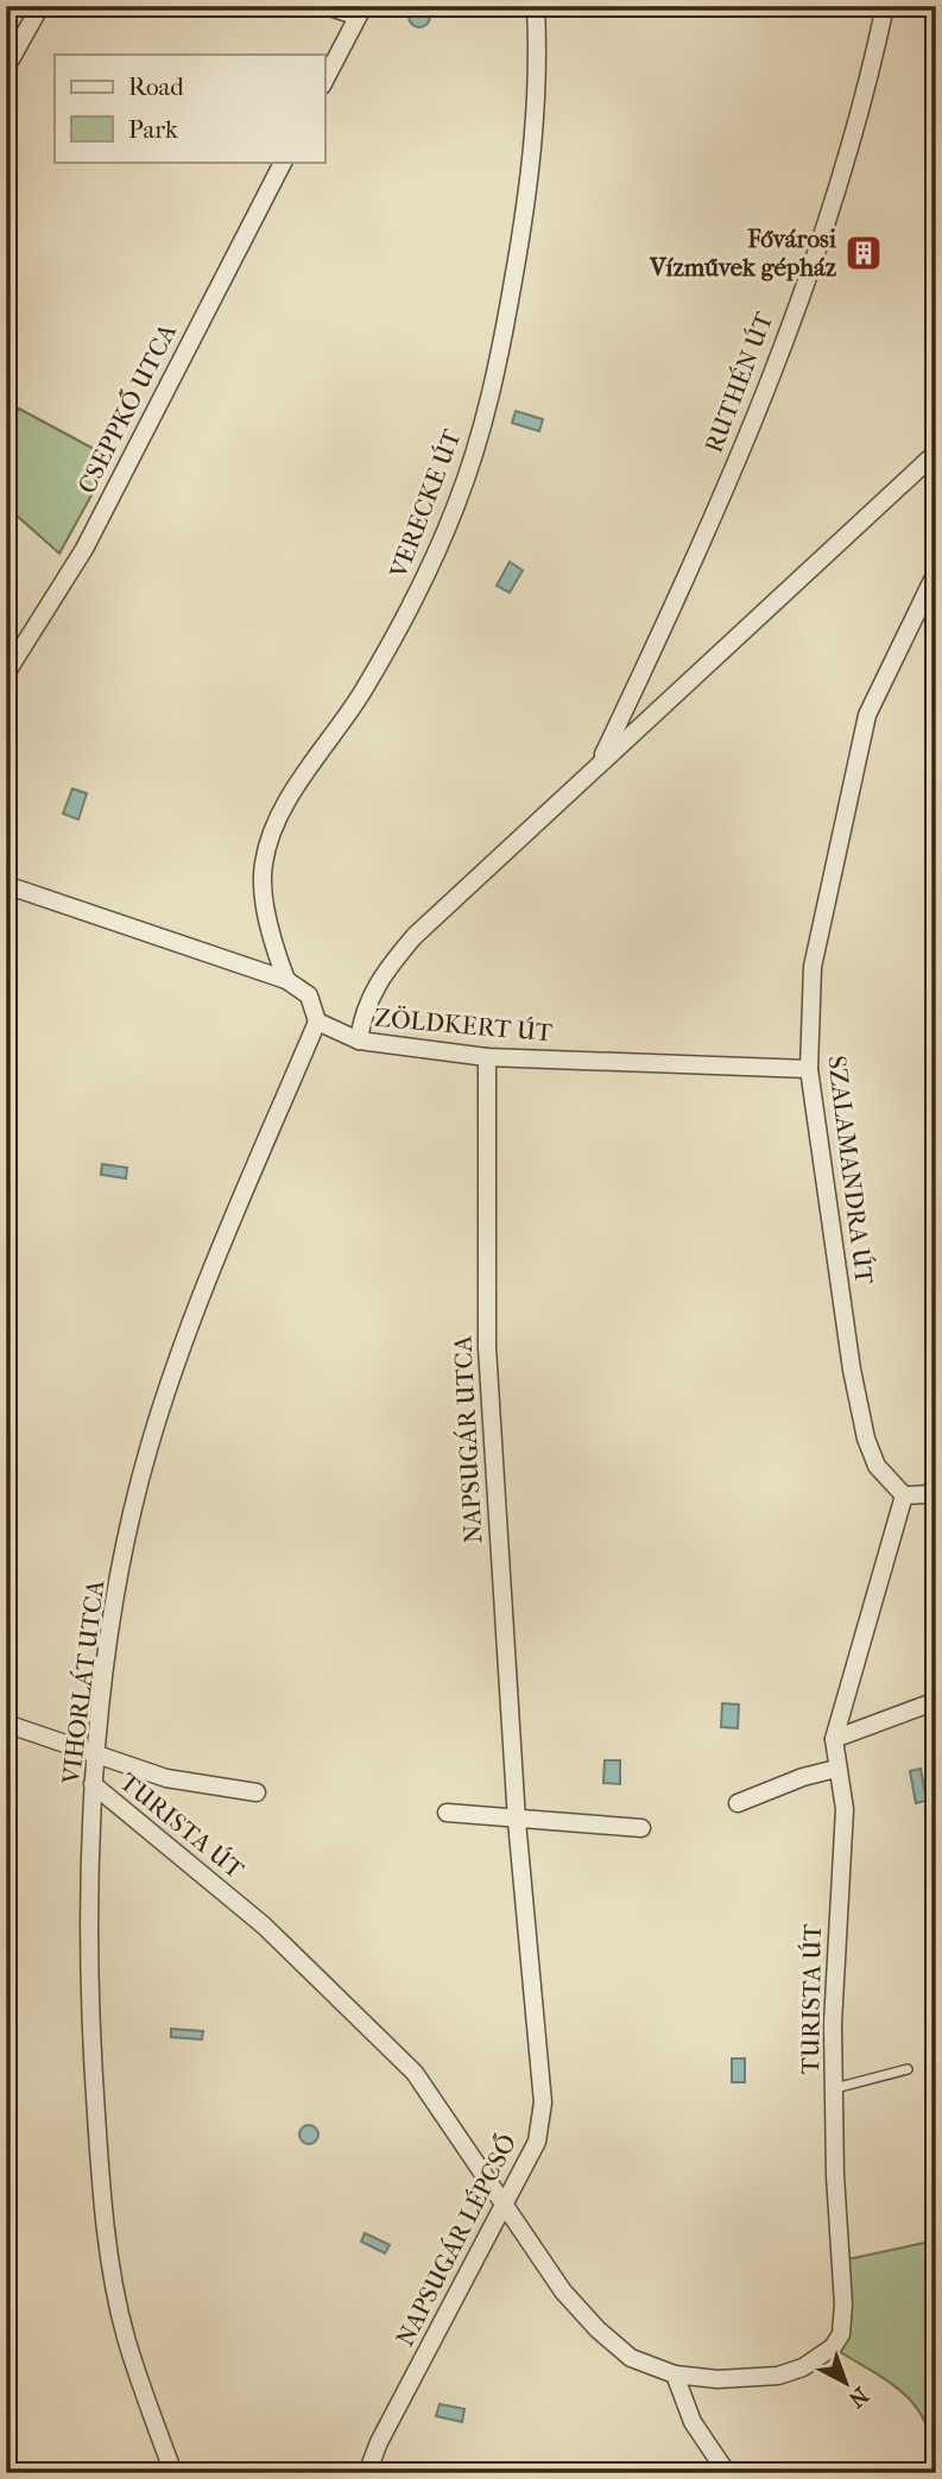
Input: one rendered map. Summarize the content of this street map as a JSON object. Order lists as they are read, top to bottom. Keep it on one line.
{"streets":{"street":["RUTHÉN ÚT","CSEPPKŐ UTCA","VERECKE ÚT","ZÖLDKERT ÚT","SZALAMANDRA ÚT","NAPSUGÁR UTCA","VIHORLÁT UTCA","TURISTA ÚT","NAPSUGÁR LÉPCSŐ"]},"crossings":[["ZÖLDKERT ÚT","SZALAMANDRA ÚT"],["ZÖLDKERT ÚT","NAPSUGÁR UTCA"],["ZÖLDKERT ÚT","VIHORLÁT UTCA"],["SZALAMANDRA ÚT","TURISTA ÚT"],["NAPSUGÁR UTCA","NAPSUGÁR LÉPCSŐ"],["VIHORLÁT UTCA","TURISTA ÚT"],["TURISTA ÚT","NAPSUGÁR LÉPCSŐ"]],"places":{"building":["Fővárosi Vízművek gépház"]},"legend":["Road","Park"],"north":"bottom right"}
